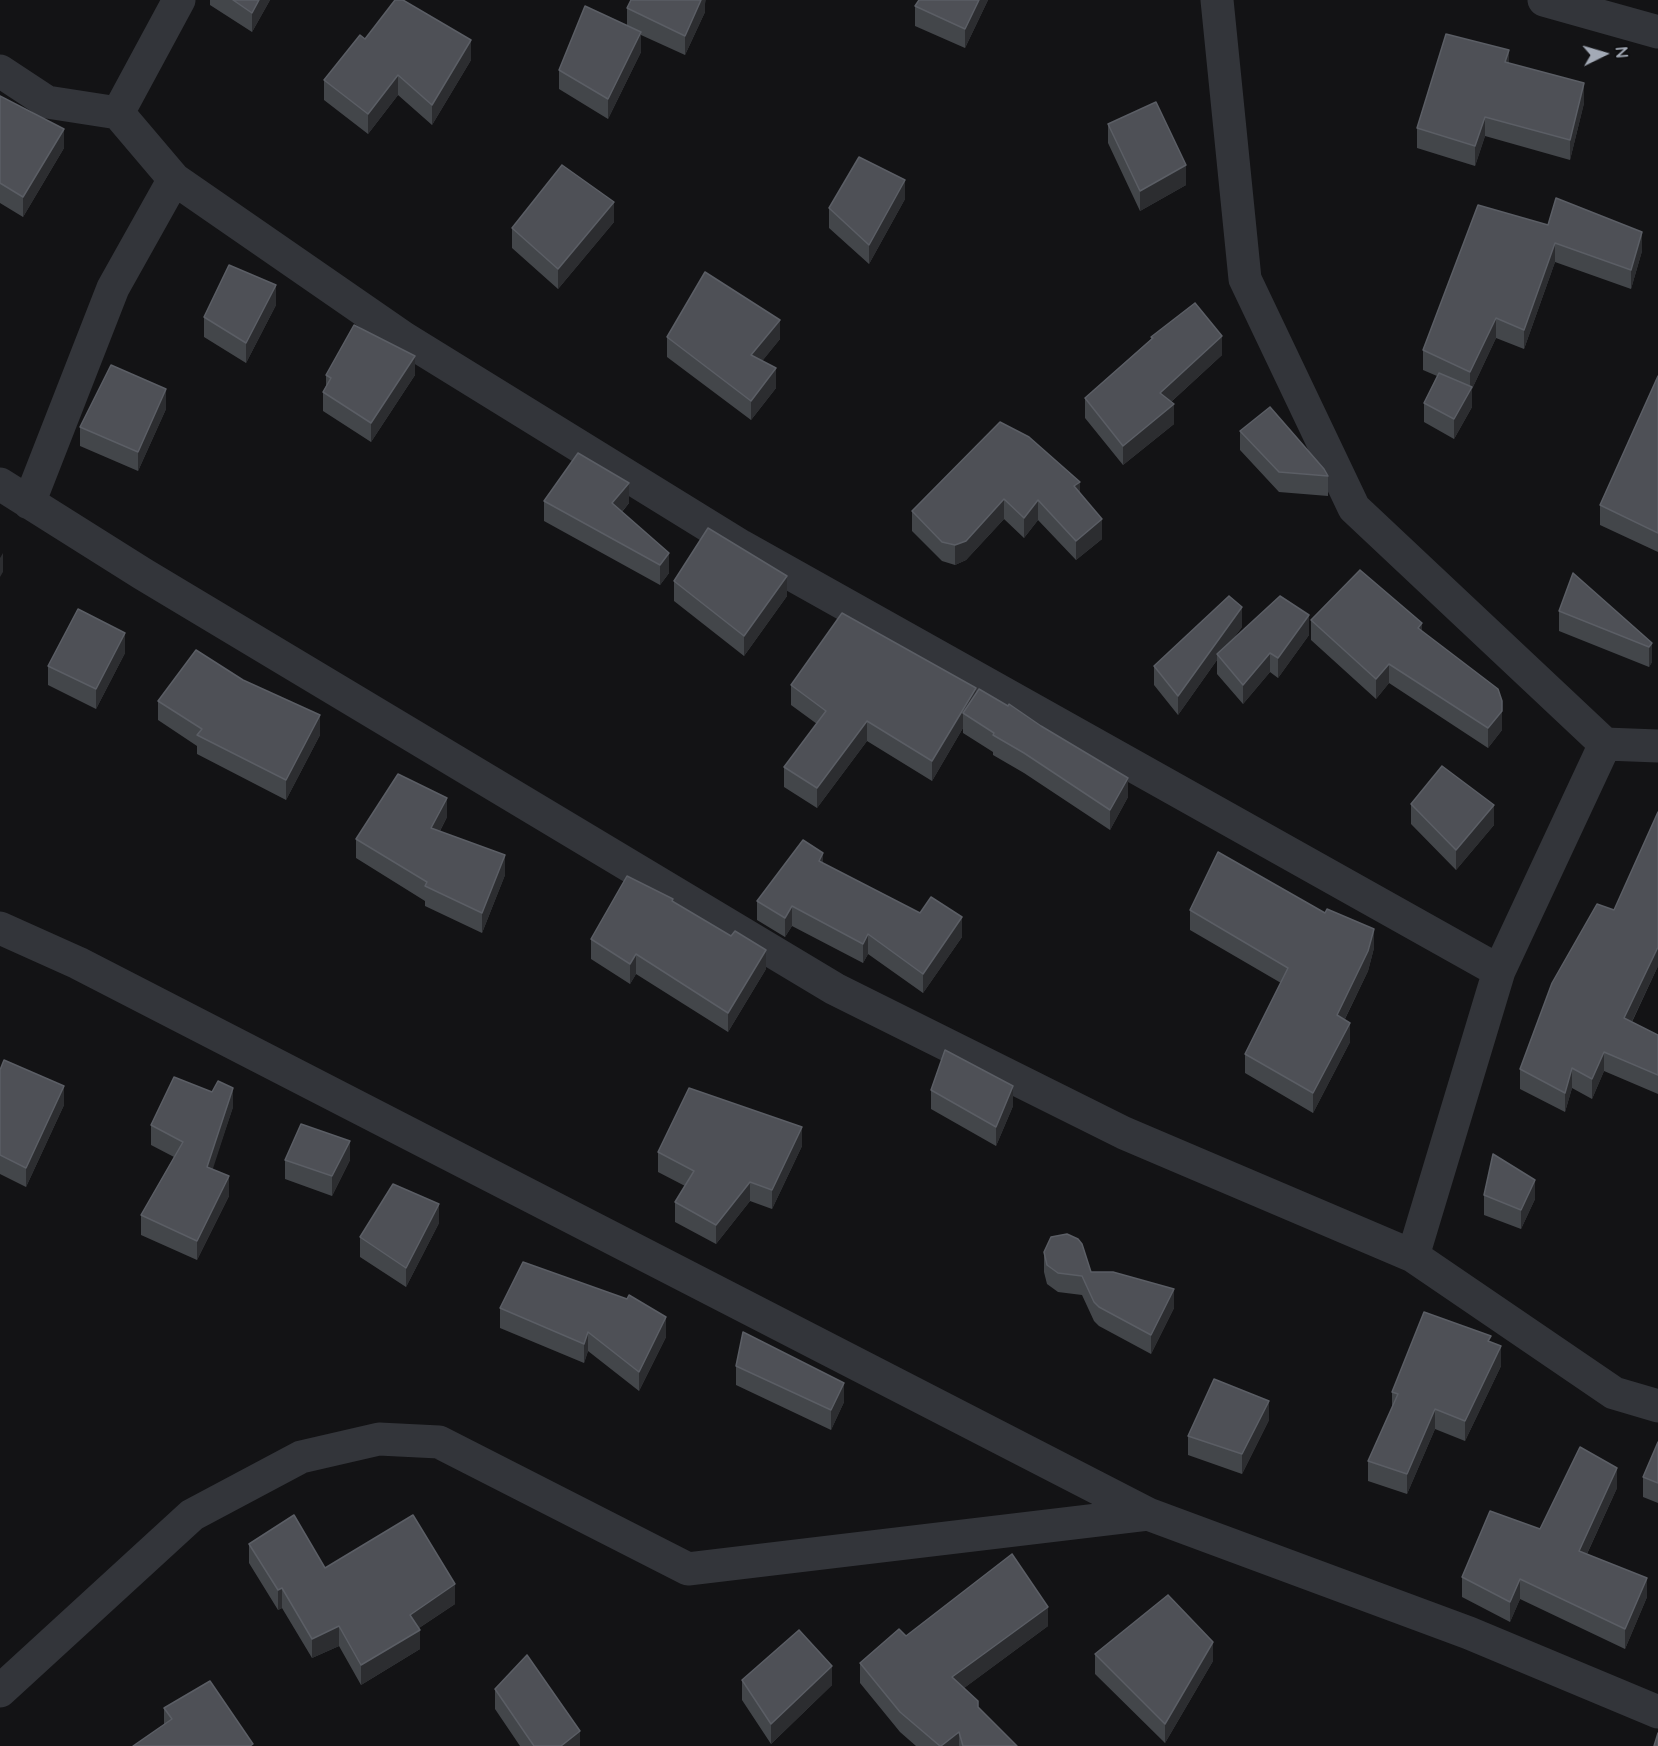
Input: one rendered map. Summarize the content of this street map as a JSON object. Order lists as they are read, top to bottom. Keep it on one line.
{"north":"right"}
